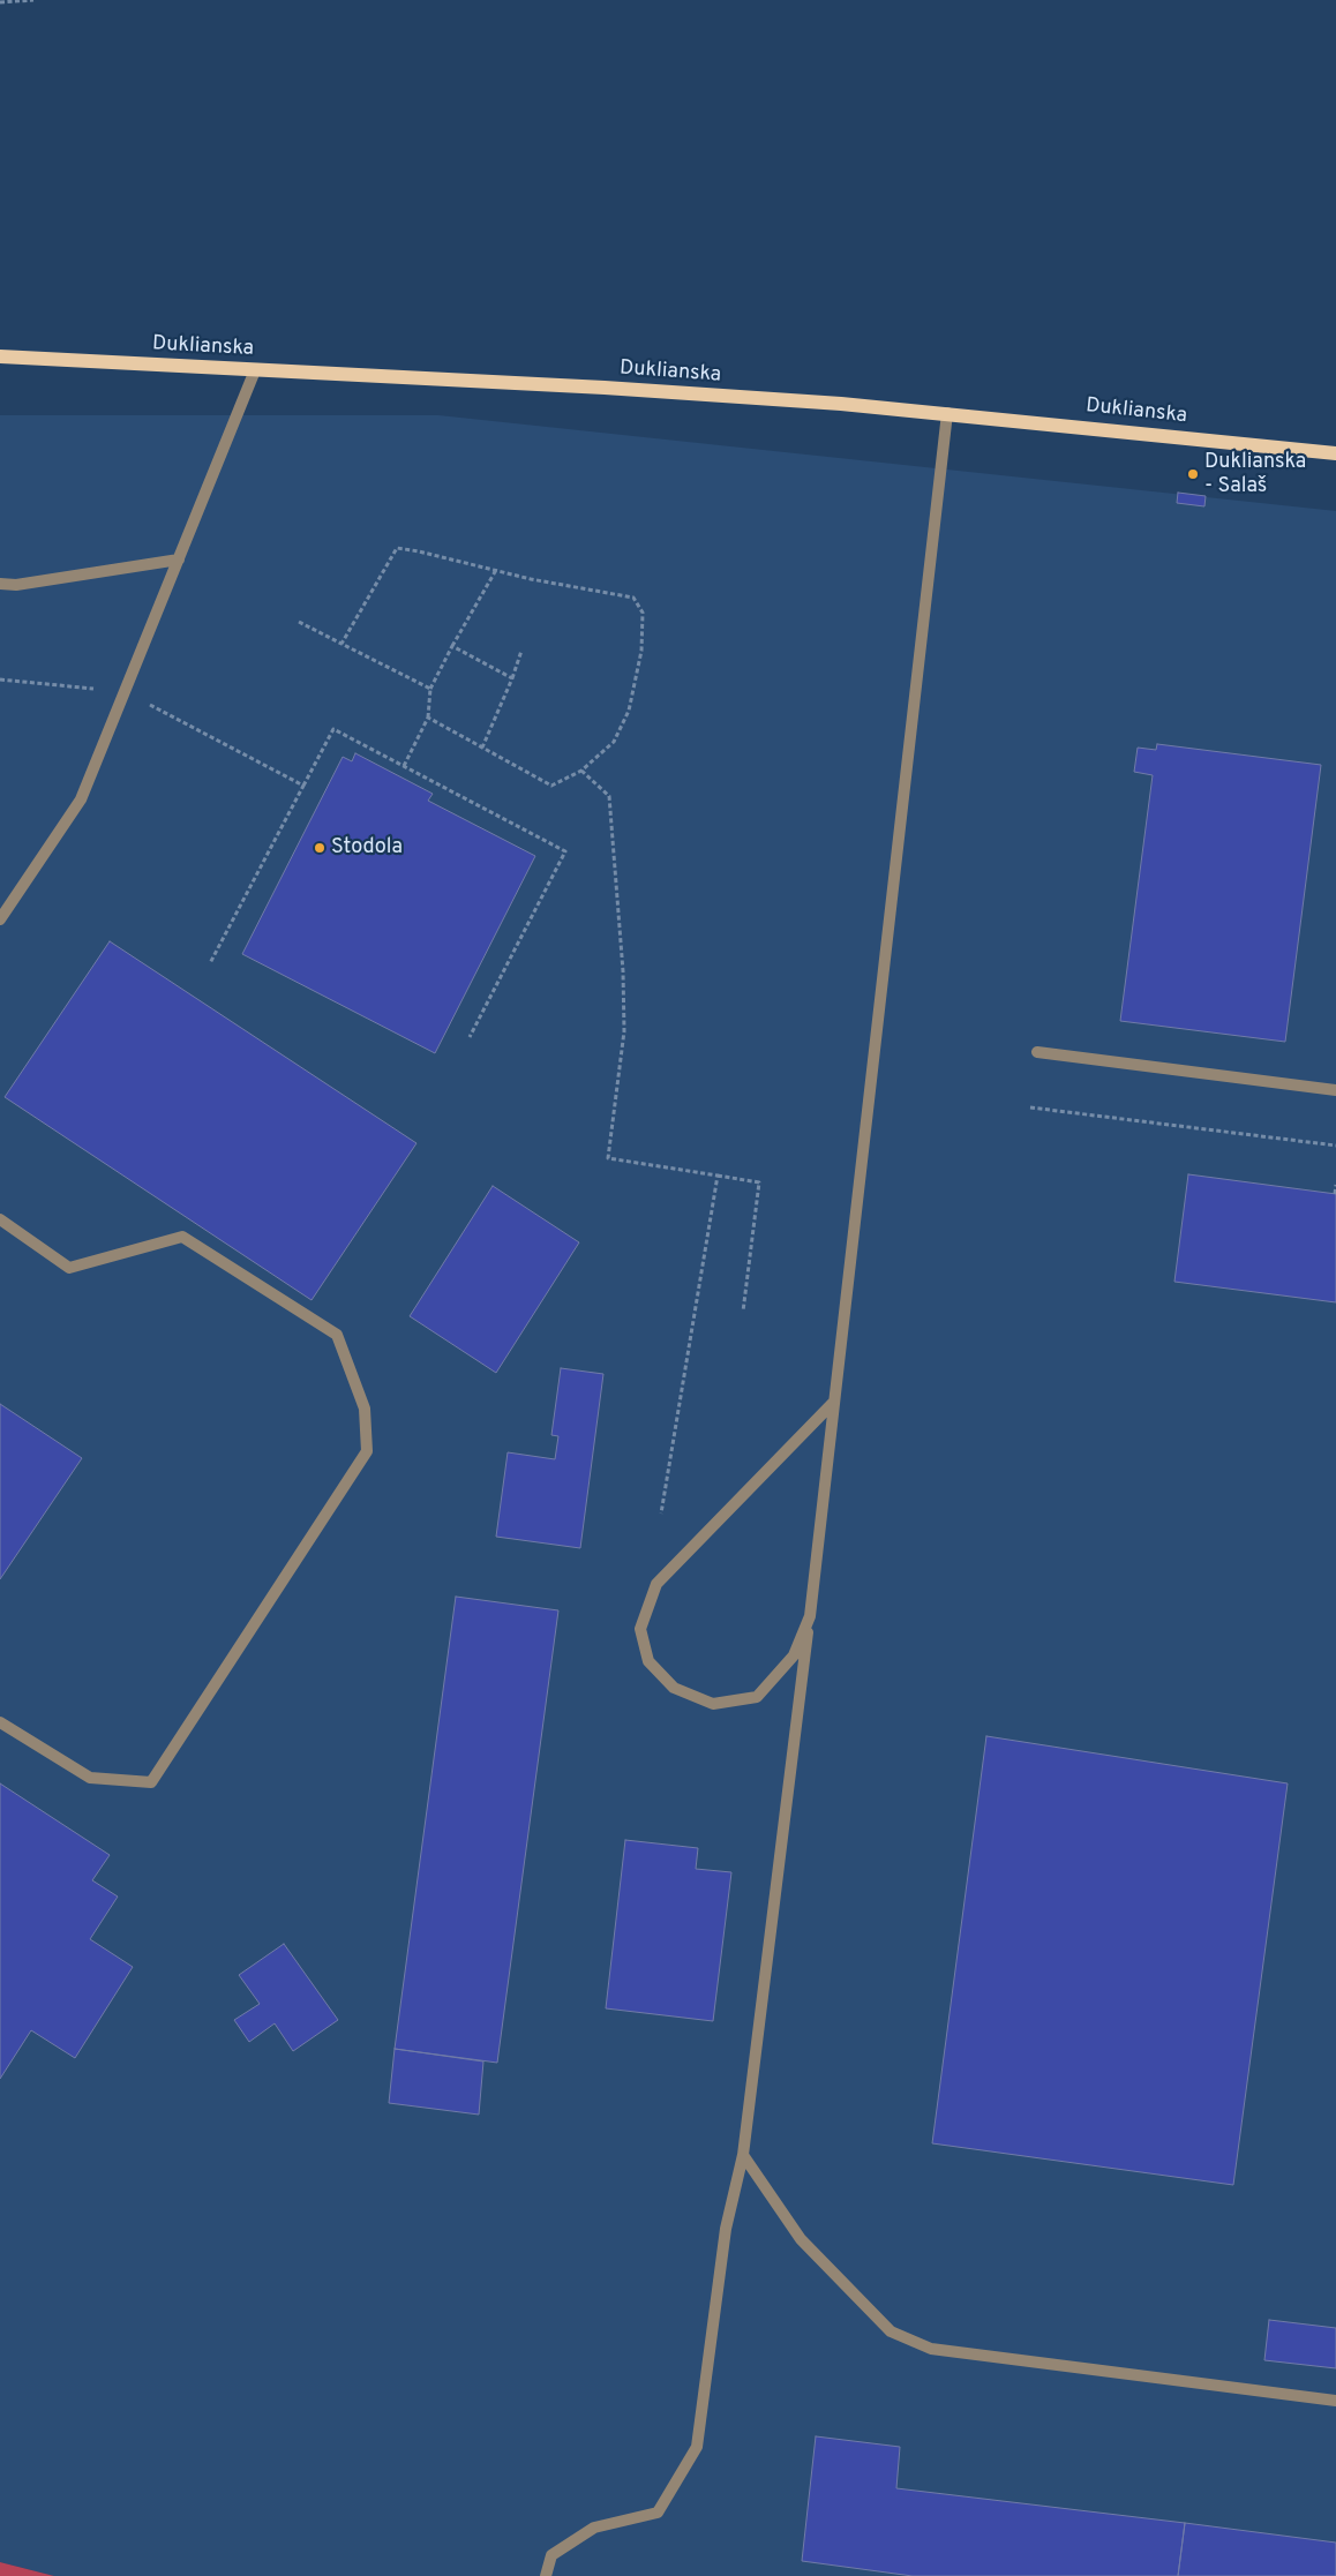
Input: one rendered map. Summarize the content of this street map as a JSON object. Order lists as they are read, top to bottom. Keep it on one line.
{"streets":{"main road":["Duklianska"]},"places":["Duklianska - Salaš","Stodola"]}
